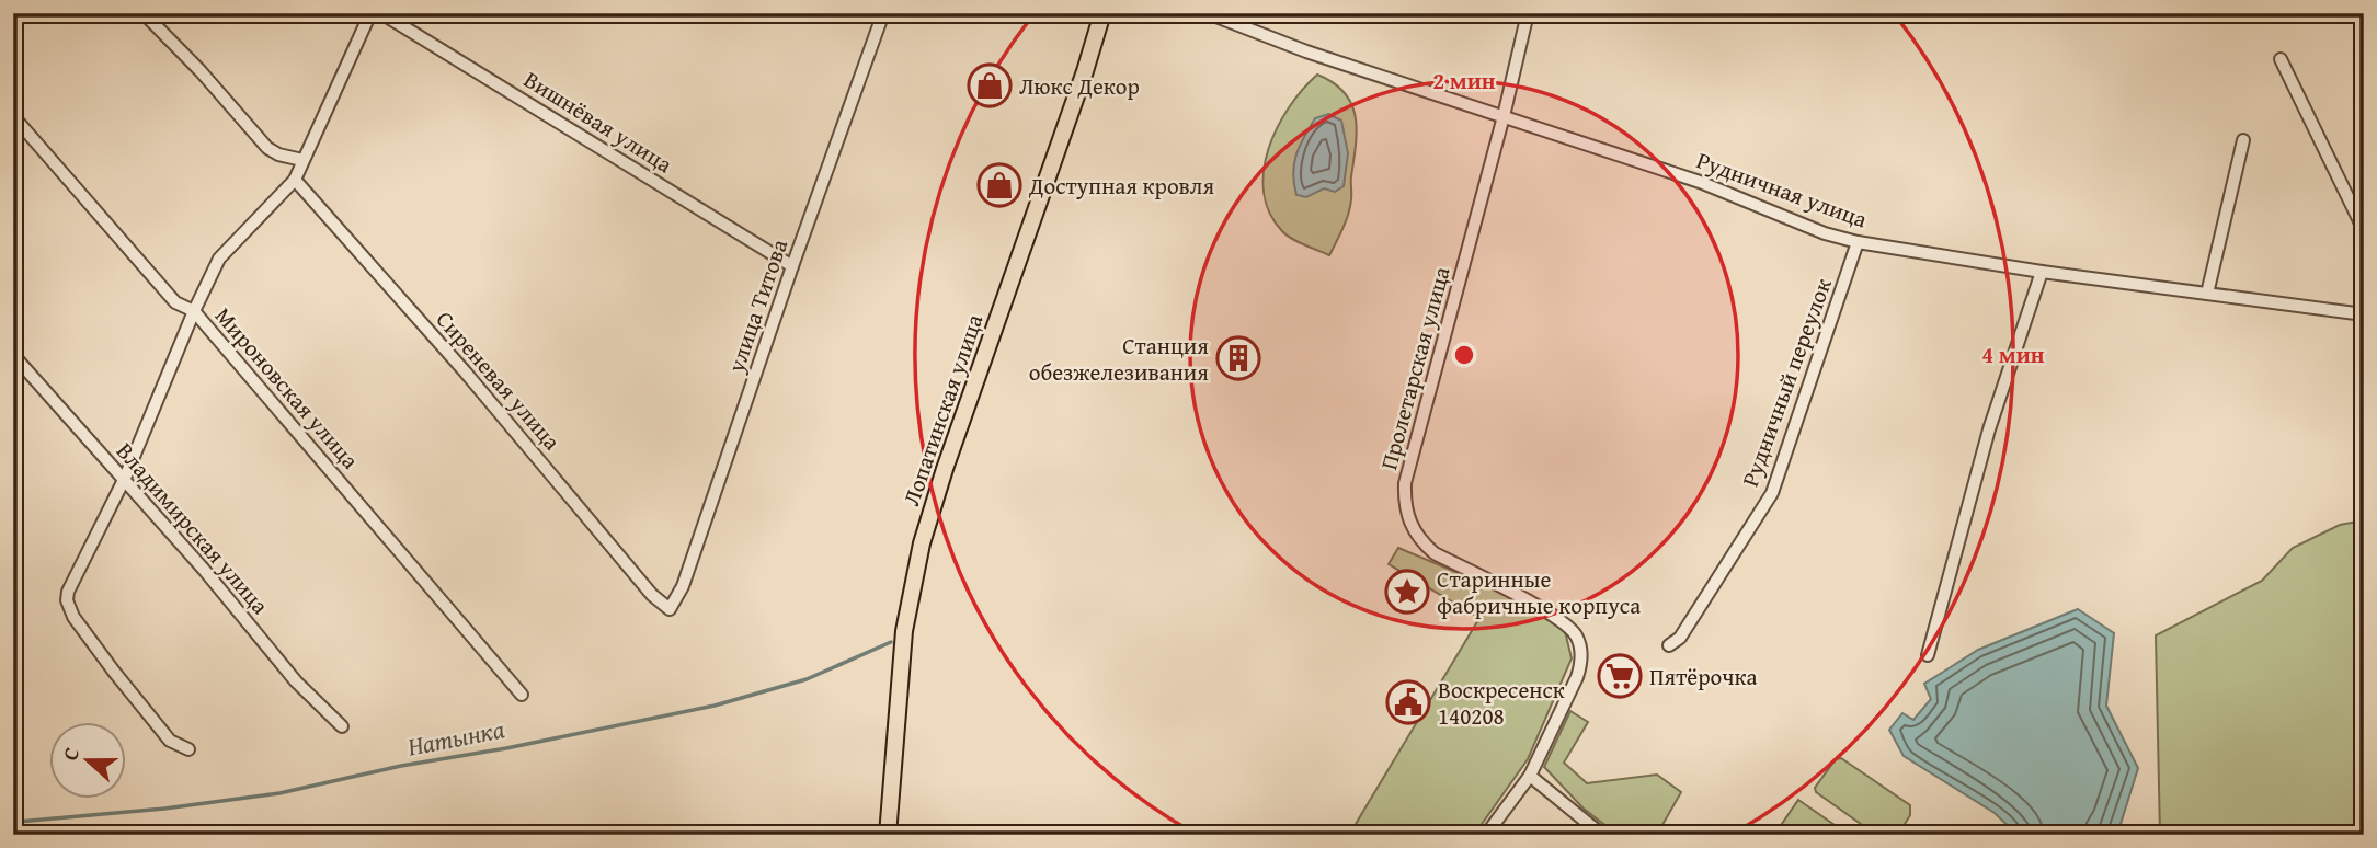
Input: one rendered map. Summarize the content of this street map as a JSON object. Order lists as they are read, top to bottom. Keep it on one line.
{"streets":{"main road":["Лопатинская улица"],"street":["Вишнёвая улица","Рудничная улица","улица Титова","Пролетарская улица","Сиреневая улица","Рудничный переулок","Мироновская улица","Владимирская улица"]},"crossings":[["Вишнёвая улица","улица Титова"],["Рудничная улица","Пролетарская улица"],["Рудничная улица","Рудничный переулок"],["улица Титова","Сиреневая улица"]],"water":["Натынка"],"places":{"shop":["Люкс Декор","Доступная кровля"],"building":["Станция обезжелезивания"],"place":["Старинные фабричные корпуса"],"supermarket":["Пятёрочка"],"public building":["Воскресенск 140208"]},"north":"left","rings":["2 мин","4 мин"]}
